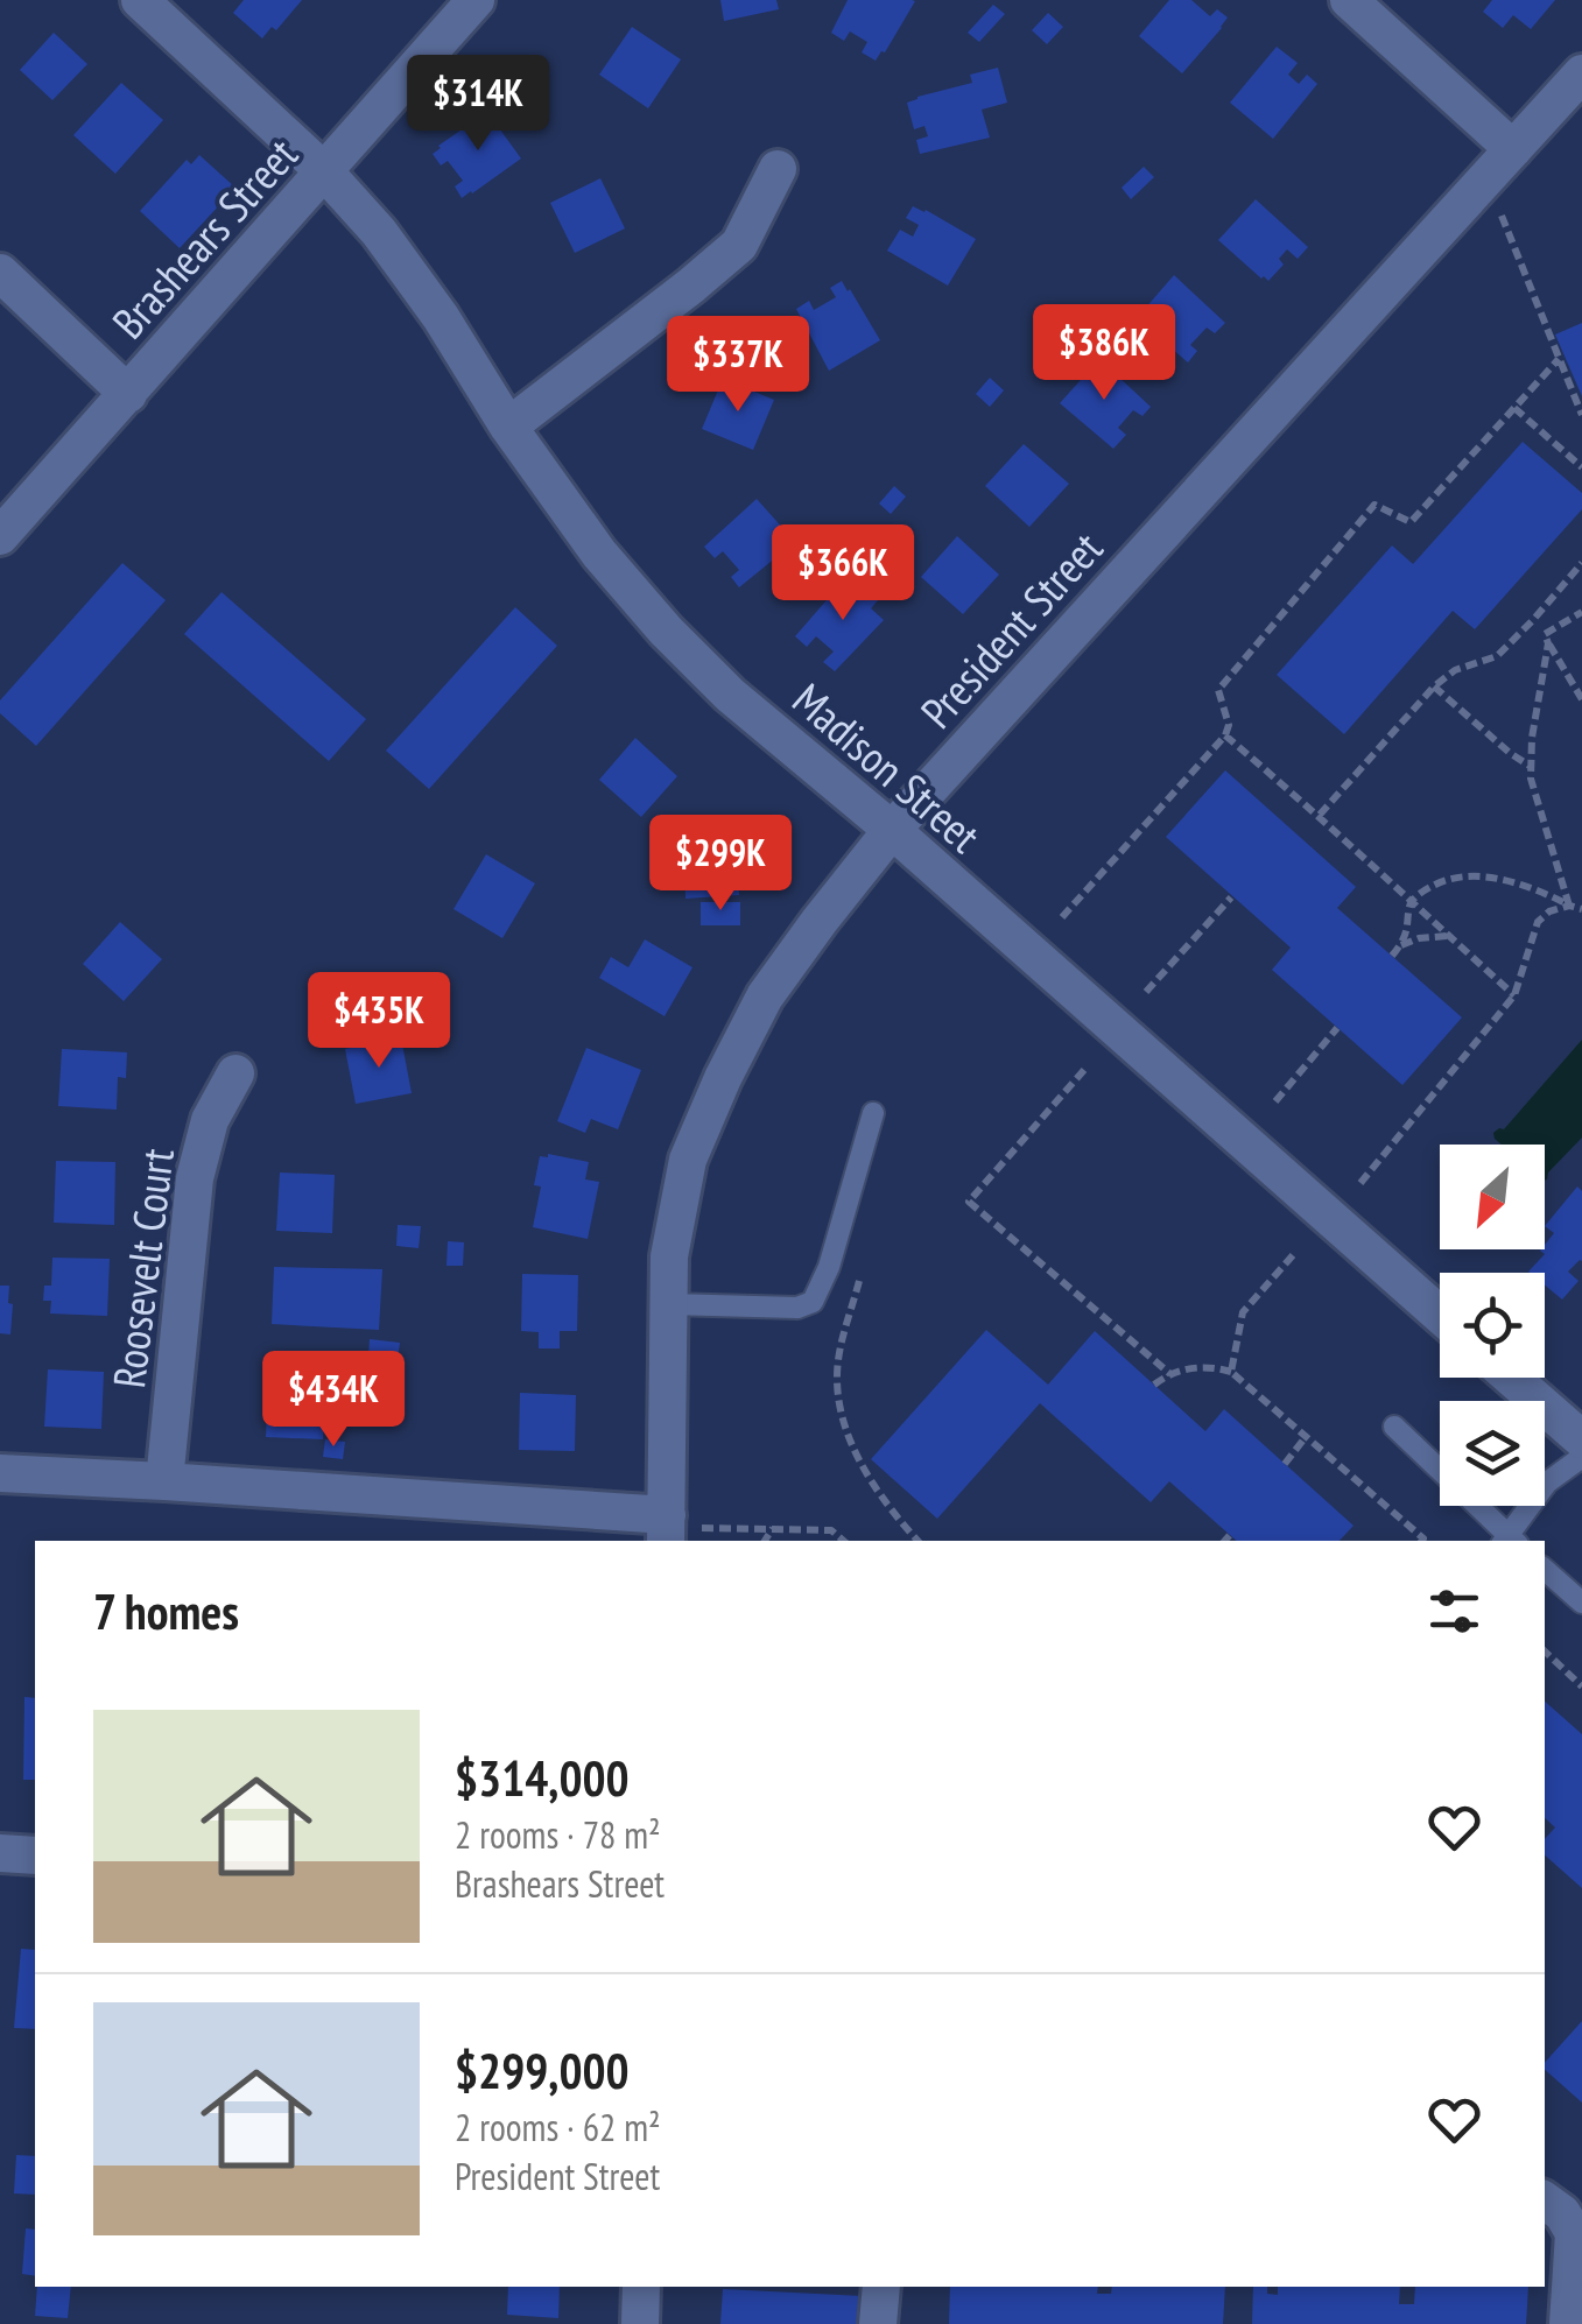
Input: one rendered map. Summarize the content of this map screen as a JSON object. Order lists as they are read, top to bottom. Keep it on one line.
{"streets":{"street":["Brashears Street","President Street","Madison Street","Roosevelt Court"]},"crossings":[["Brashears Street","Madison Street"],["President Street","Madison Street"]],"north":"bottom left","page":{"price":["$314K","$386K","$337K","$366K","$299K","$435K","$434K"],"heading":"7 homes","list":[{"name":"$314,000","note":"2 rooms · 78 m² · Brashears Street"},{"name":"$299,000","note":"2 rooms · 62 m² · President Street"}]}}
